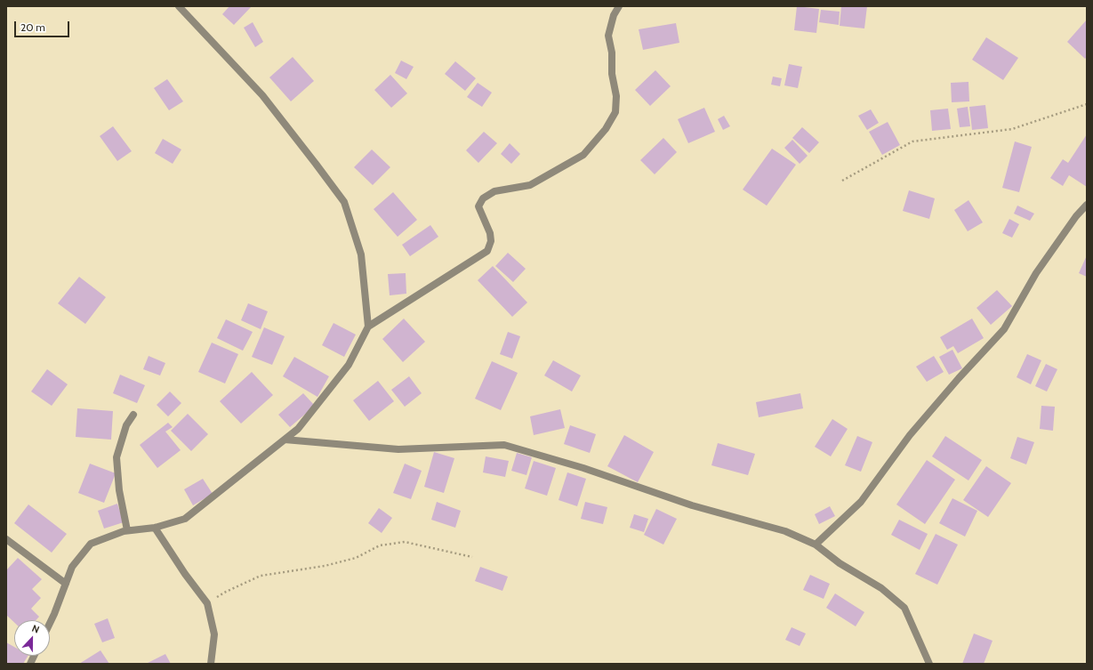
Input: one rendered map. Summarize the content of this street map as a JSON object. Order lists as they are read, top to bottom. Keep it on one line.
{"scale_bar":"20 m","north":"top"}
